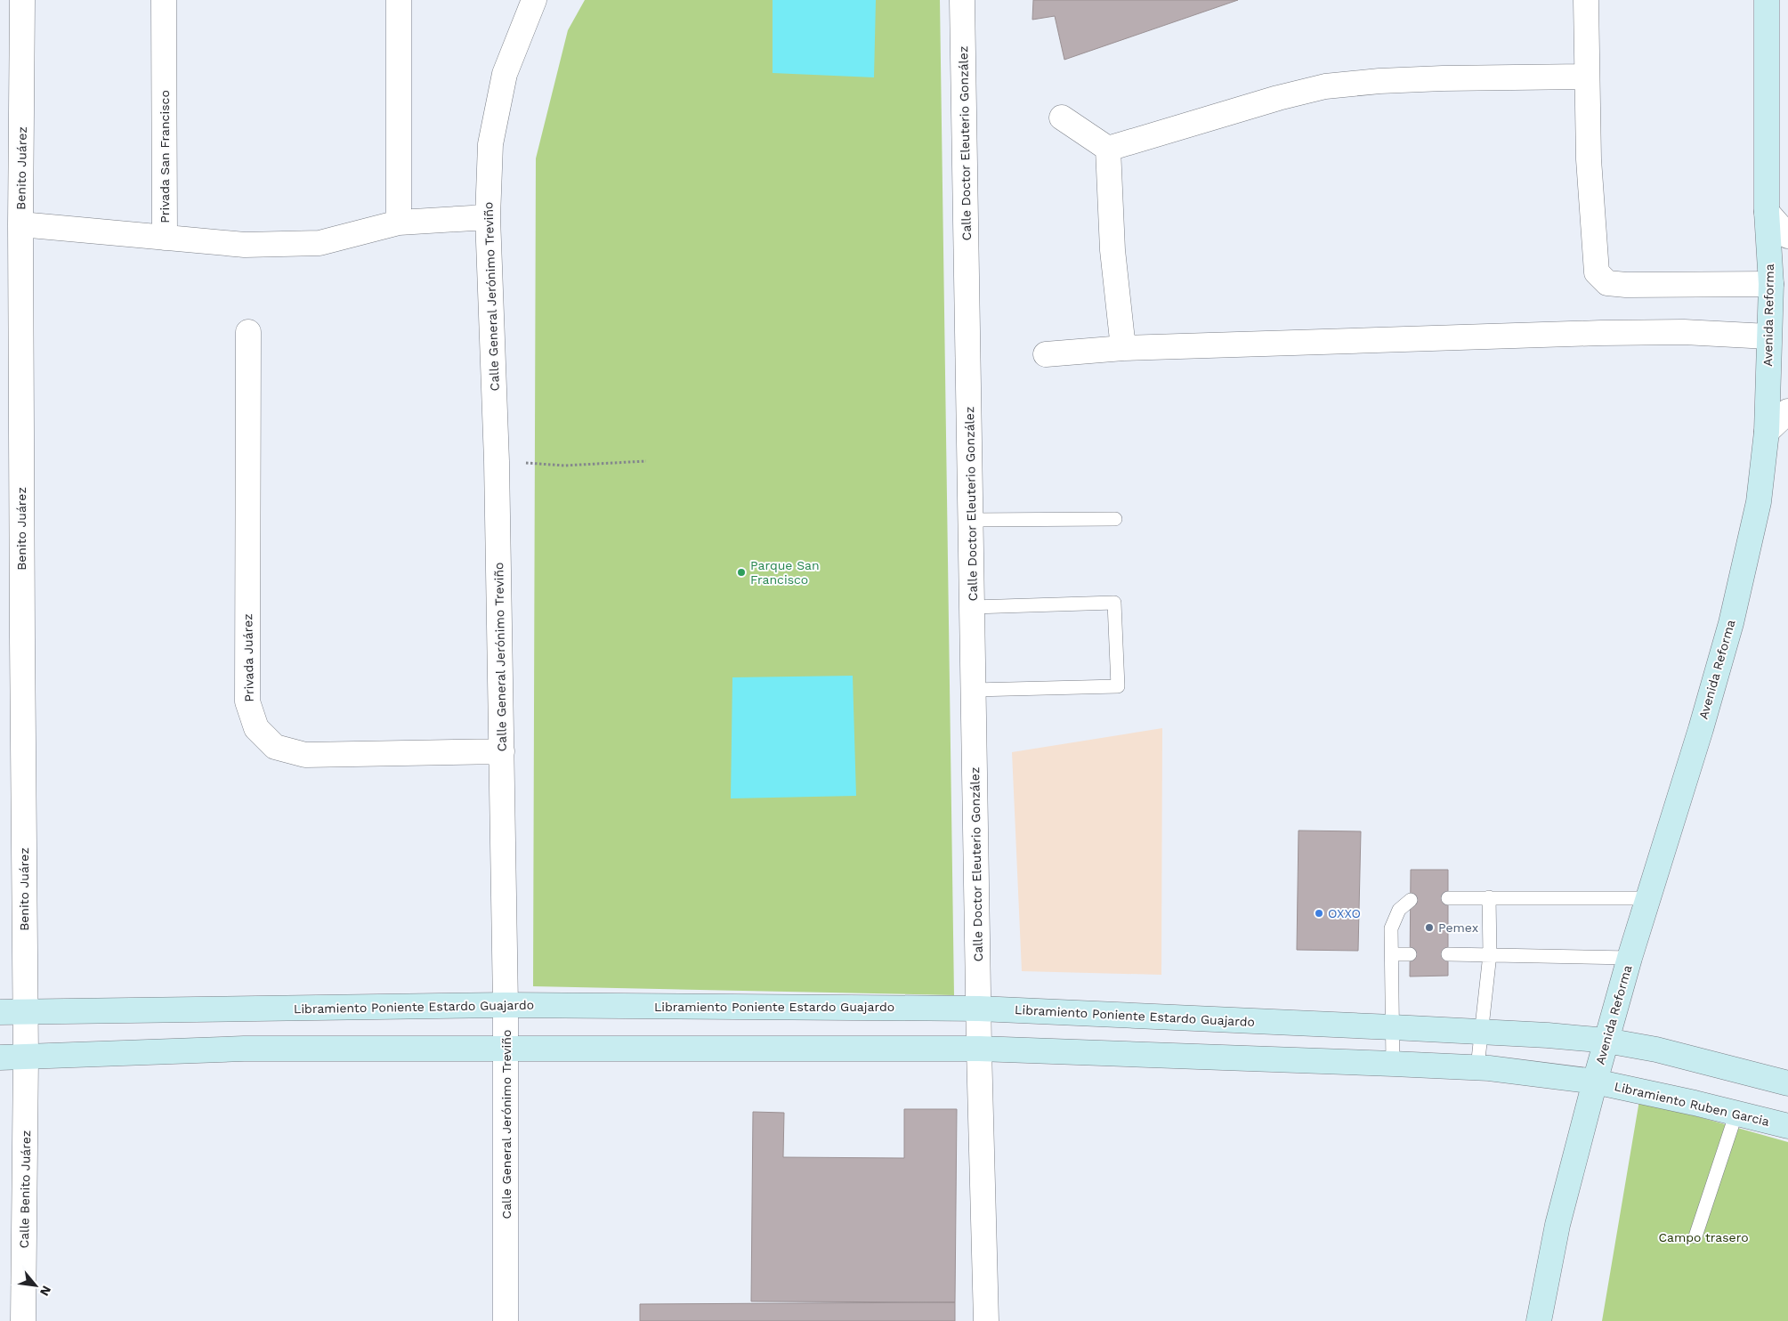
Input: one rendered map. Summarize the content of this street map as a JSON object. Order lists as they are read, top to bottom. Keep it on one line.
{"streets":{"street":["Calle Doctor Eleuterio González","Privada San Francisco","Benito Juárez","Calle General Jerónimo Treviño","Avenida Reforma","Privada Juárez","Libramiento Poniente Estardo Guajardo","Libramiento Ruben Garcia","Calle Benito Juárez"]},"crossings":[["Calle Doctor Eleuterio González","Libramiento Poniente Estardo Guajardo"],["Privada San Francisco","Calle General Jerónimo Treviño"],["Benito Juárez","Libramiento Poniente Estardo Guajardo"],["Benito Juárez","Calle Benito Juárez"],["Calle General Jerónimo Treviño","Privada Juárez"],["Calle General Jerónimo Treviño","Libramiento Poniente Estardo Guajardo"],["Avenida Reforma","Libramiento Poniente Estardo Guajardo"],["Avenida Reforma","Libramiento Ruben Garcia"]],"parks":["Campo trasero"],"places":["Parque San Francisco","OXXO","Pemex"],"north":"bottom right"}
